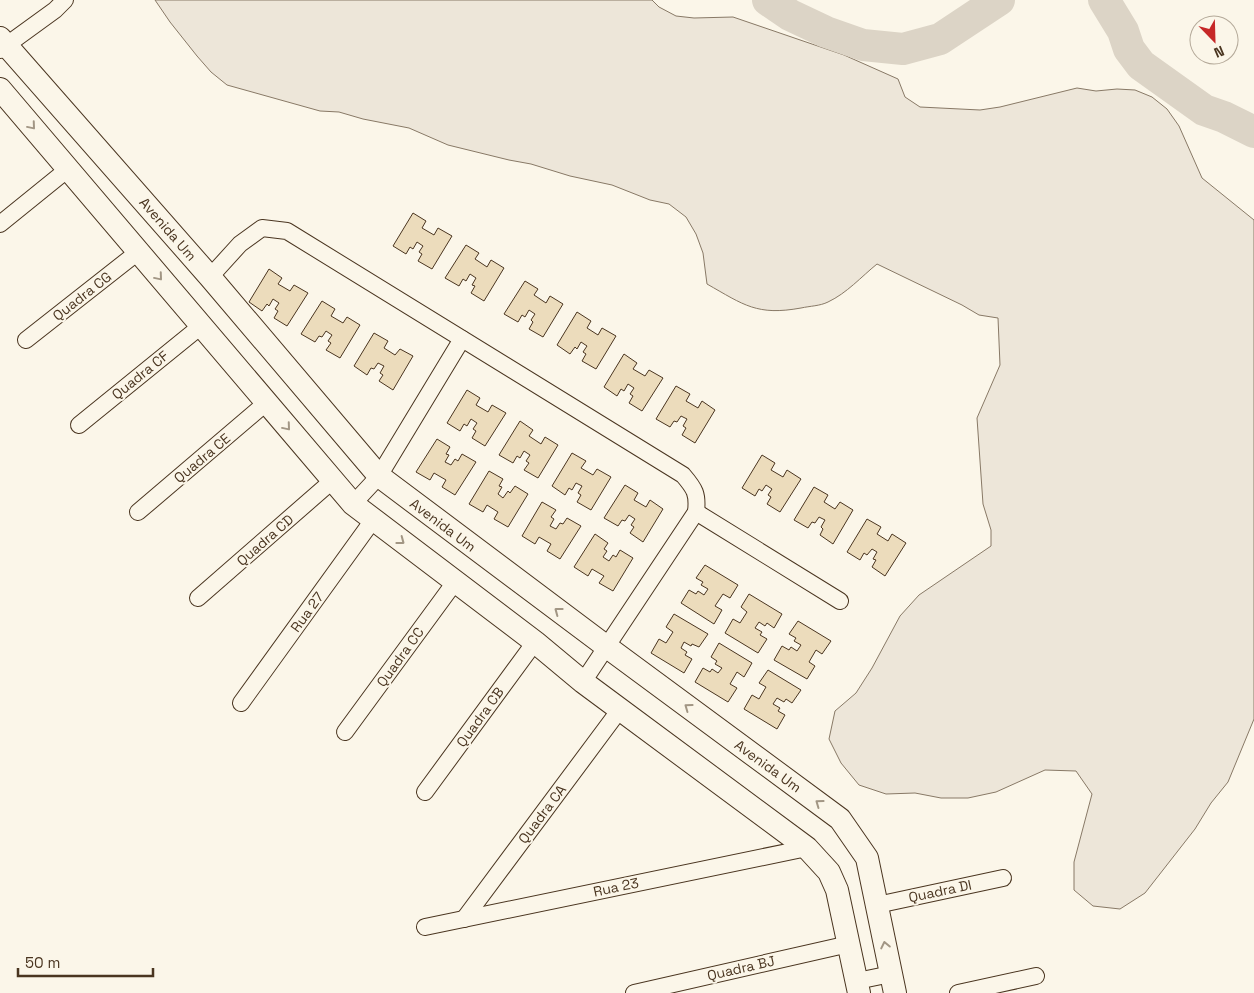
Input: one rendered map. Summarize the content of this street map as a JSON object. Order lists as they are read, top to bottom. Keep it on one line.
{"streets":{"street":["Avenida Um","Quadra CG","Quadra CF","Quadra CE","Quadra CD","Rua 27","Quadra CC","Quadra CB","Quadra CA","Rua 23","Quadra DI","Quadra BJ"]},"crossings":[["Avenida Um","Quadra CG"],["Avenida Um","Quadra CF"],["Avenida Um","Quadra CE"],["Avenida Um","Quadra CD"],["Avenida Um","Rua 27"],["Avenida Um","Quadra CC"],["Avenida Um","Quadra CB"],["Avenida Um","Quadra CA"],["Avenida Um","Rua 23"],["Avenida Um","Quadra DI"],["Avenida Um","Quadra BJ"],["Quadra CA","Rua 23"]],"scale_bar":"50 m","north":"bottom right"}
